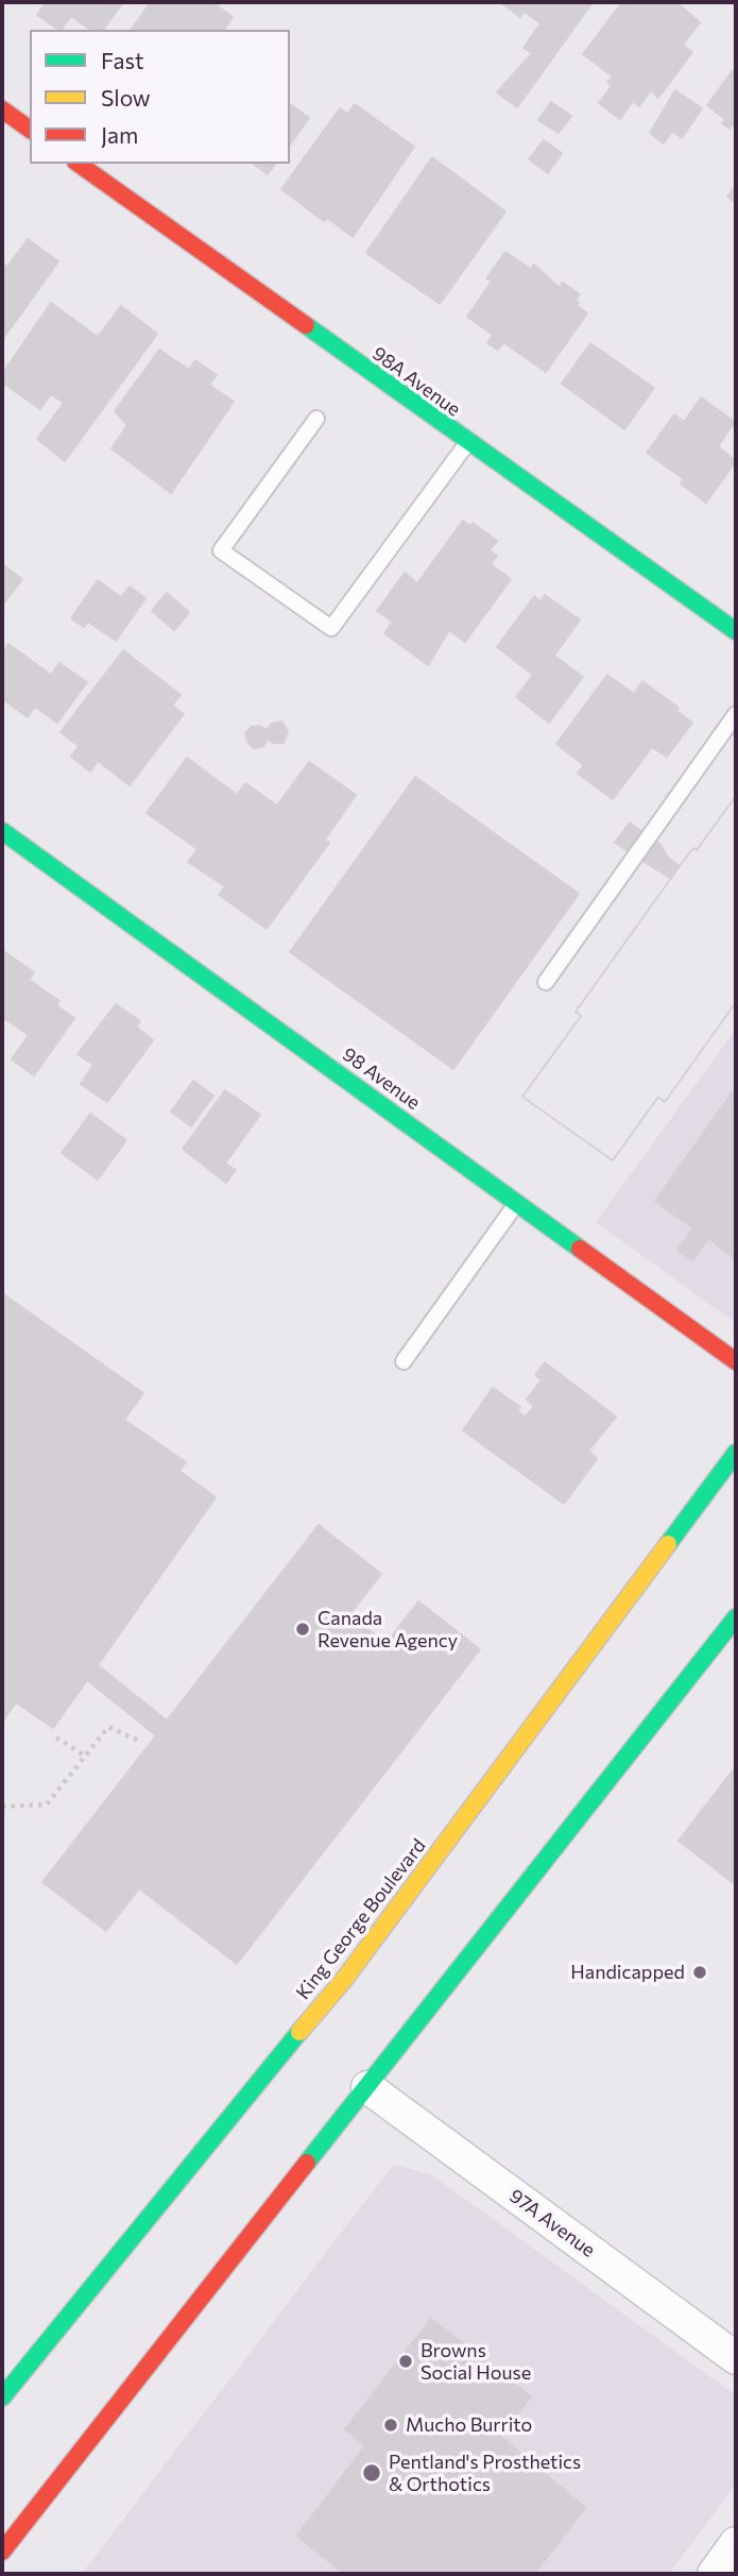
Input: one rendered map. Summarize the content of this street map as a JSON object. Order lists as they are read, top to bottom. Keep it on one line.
{"streets":{"main road":["98A Avenue","98 Avenue","King George Boulevard"],"street":["97A Avenue"]},"places":["Canada Revenue Agency","Handicapped","Browns Social House","Mucho Burrito","Pentland's Prosthetics & Orthotics"],"legend":["Fast","Slow","Jam"]}
